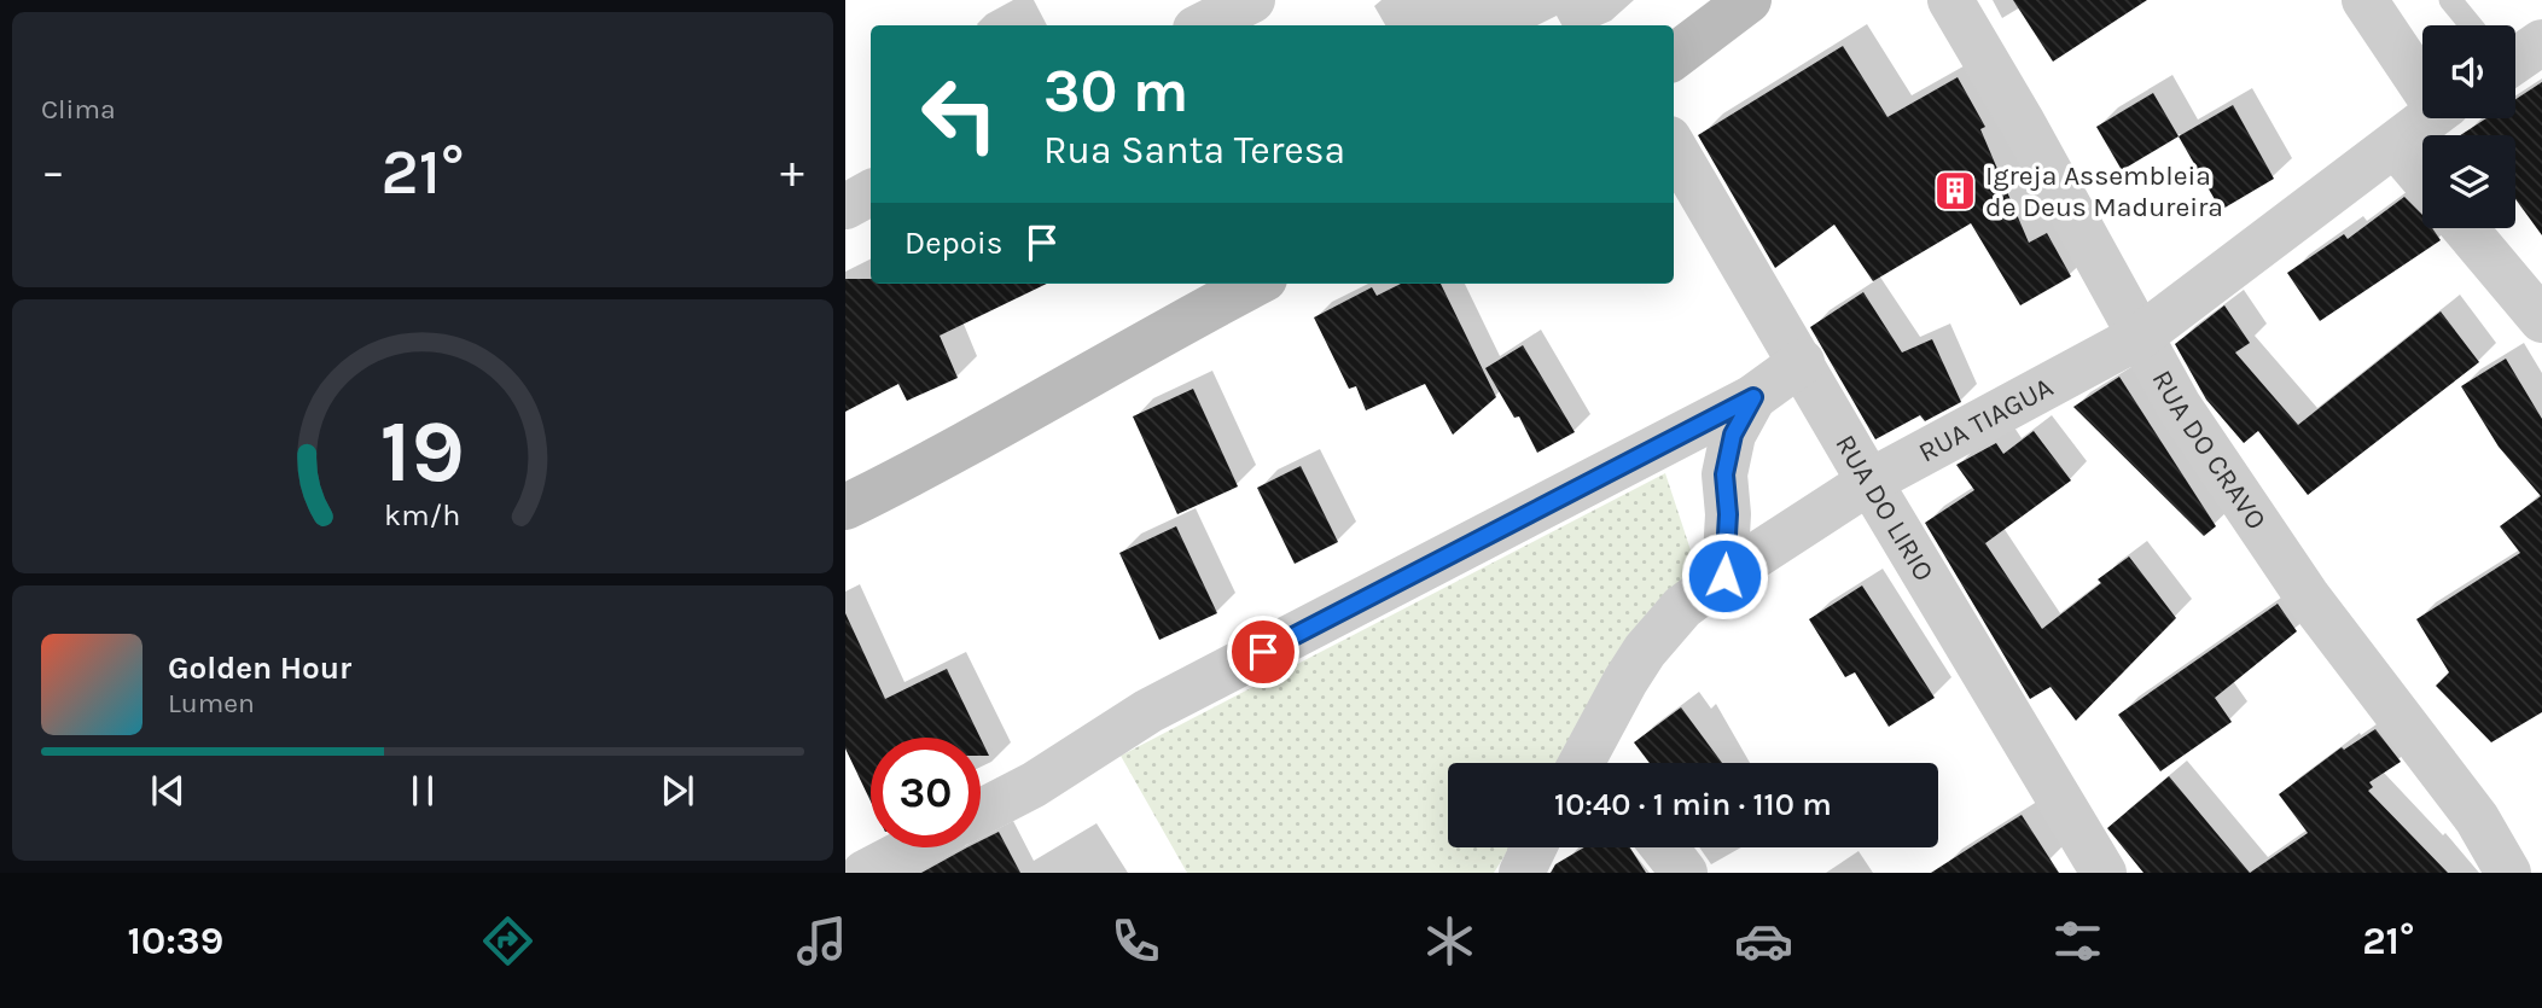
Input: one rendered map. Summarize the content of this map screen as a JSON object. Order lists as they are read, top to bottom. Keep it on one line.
{"streets":{"street":["RUA TIAGUA","RUA DO CRAVO","RUA DO LIRIO"]},"crossings":[["RUA TIAGUA","RUA DO CRAVO"],["RUA TIAGUA","RUA DO LIRIO"]],"places":{"building":["Igreja Assembleia de Deus Madureira"]},"page":{"tile":"Clima","turn":["30 m","Rua Santa Teresa"],"heat":["−","21°","+"],"then":"Depois","song":["Golden Hour","Lumen"],"limit":"30","trip":"10:40 · 1 min · 110 m","tabs":["10:39","21°"],"gauge":["19","km/h"]}}
